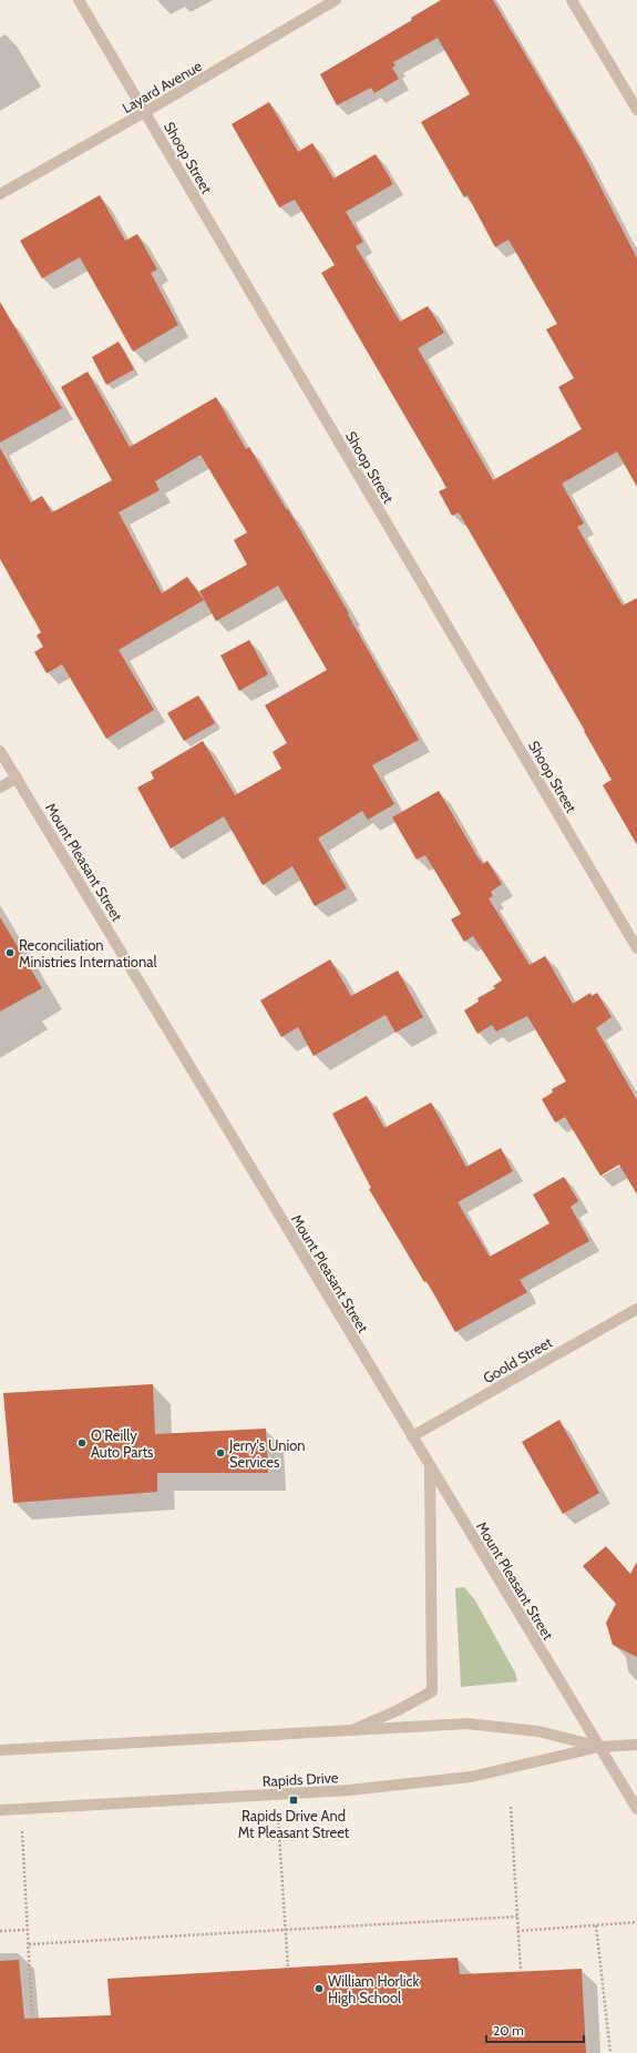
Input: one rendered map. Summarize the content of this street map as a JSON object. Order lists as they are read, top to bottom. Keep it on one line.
{"streets":{"street":["Layard Avenue","Shoop Street","Mount Pleasant Street","Goold Street","Rapids Drive"]},"crossings":[["Layard Avenue","Shoop Street"],["Mount Pleasant Street","Goold Street"],["Mount Pleasant Street","Rapids Drive"]],"places":{"other":["Reconciliation Ministries International","O'Reilly Auto Parts","Jerry's Union Services","William Horlick High School"],"transit":["Rapids Drive And Mt Pleasant Street"]},"scale_bar":"20 m"}
